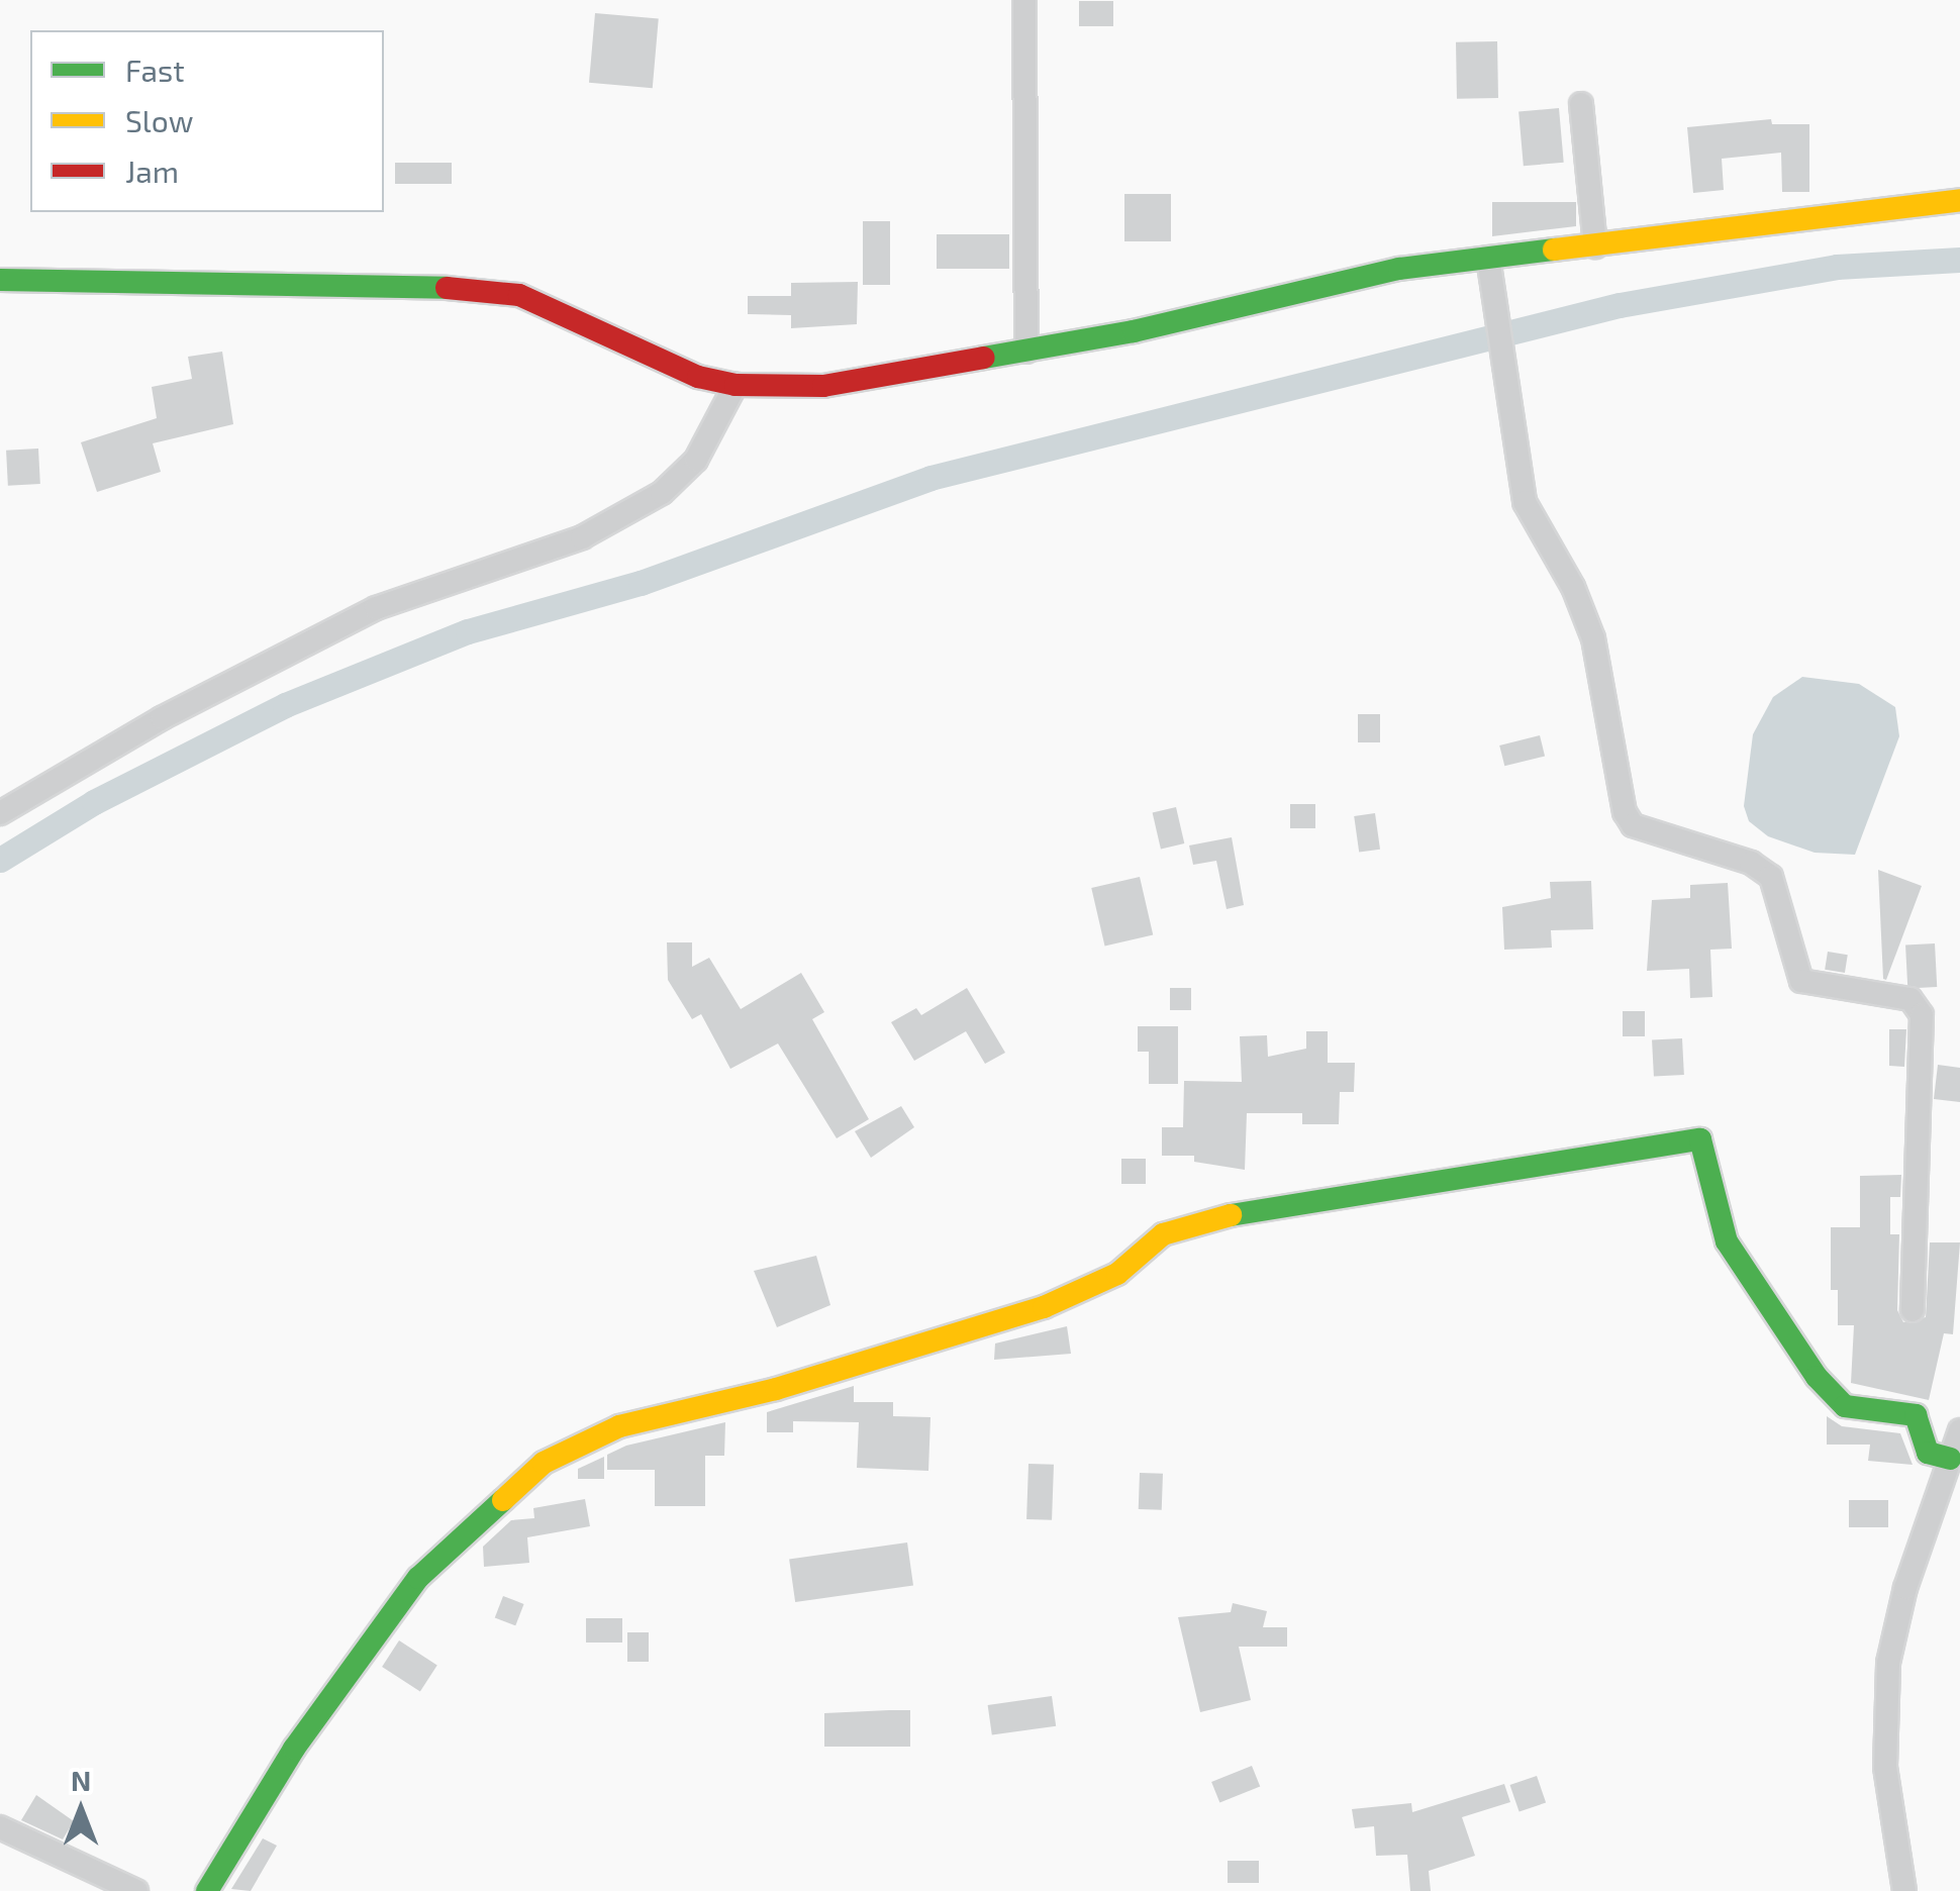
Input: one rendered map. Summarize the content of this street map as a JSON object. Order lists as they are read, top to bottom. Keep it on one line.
{"legend":["Fast","Slow","Jam"],"north":"top"}
